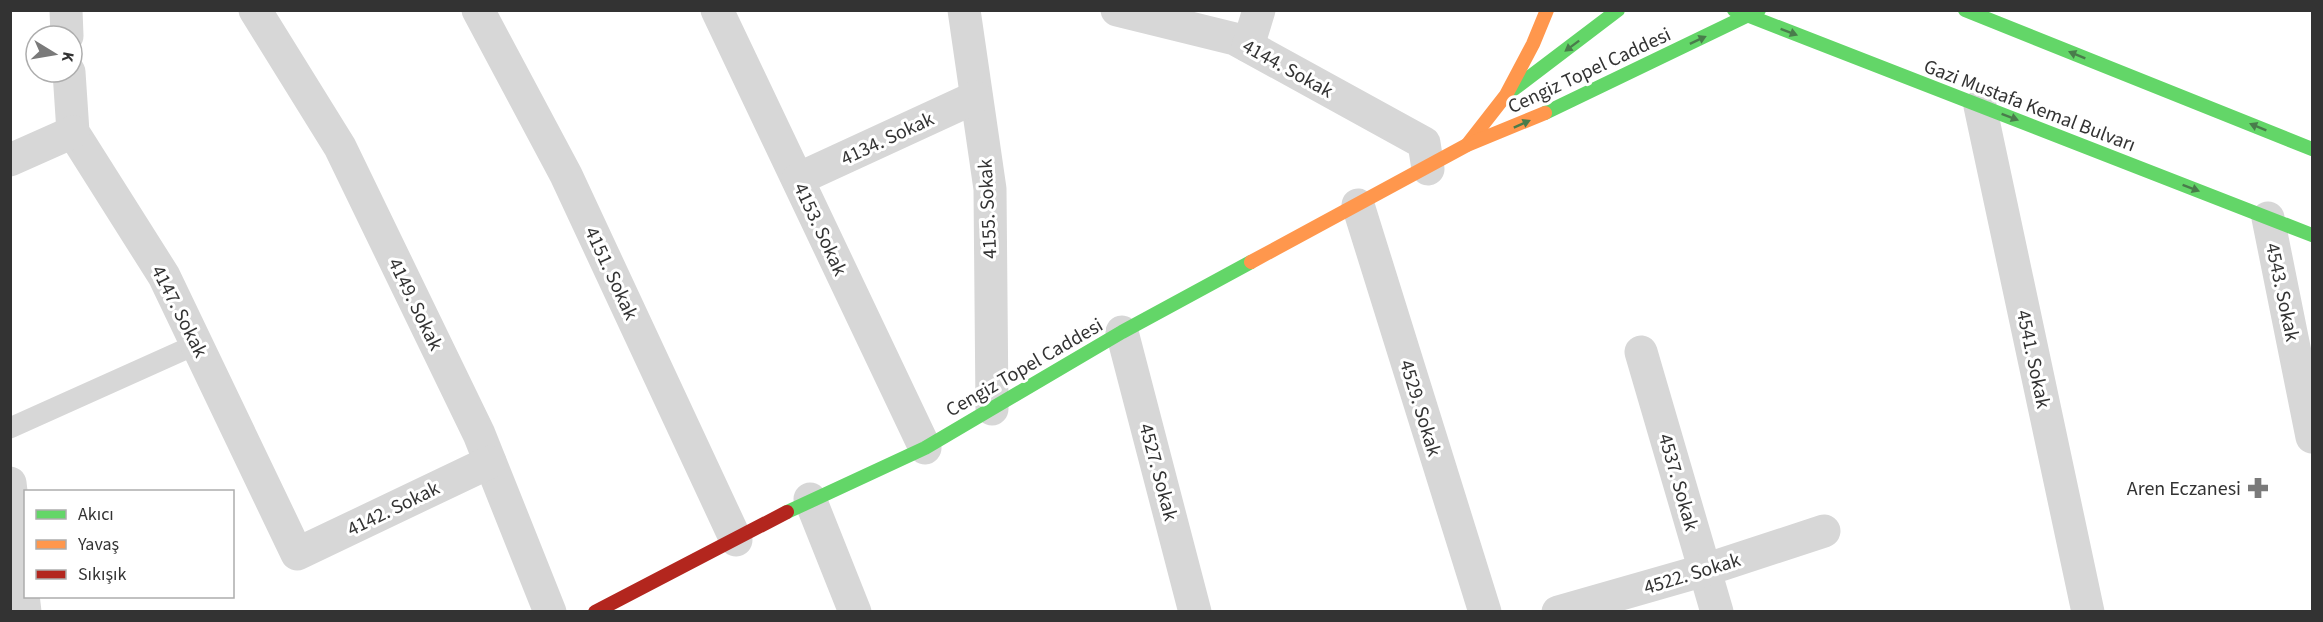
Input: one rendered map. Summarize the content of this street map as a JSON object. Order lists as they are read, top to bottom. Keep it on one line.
{"streets":{"main road":["Cengiz Topel Caddesi","Gazi Mustafa Kemal Bulvarı"],"street":["4144. Sokak","4134. Sokak","4155. Sokak","4153. Sokak","4151. Sokak","4543. Sokak","4149. Sokak","4147. Sokak","4541. Sokak","4529. Sokak","4527. Sokak","4537. Sokak","4142. Sokak","4522. Sokak"]},"crossings":[["4144. Sokak","Cengiz Topel Caddesi"],["Cengiz Topel Caddesi","Gazi Mustafa Kemal Bulvarı"],["Cengiz Topel Caddesi","4155. Sokak"],["Cengiz Topel Caddesi","4153. Sokak"],["Cengiz Topel Caddesi","4151. Sokak"],["Cengiz Topel Caddesi","4529. Sokak"],["Cengiz Topel Caddesi","4527. Sokak"],["Gazi Mustafa Kemal Bulvarı","4543. Sokak"],["Gazi Mustafa Kemal Bulvarı","4541. Sokak"],["4134. Sokak","4155. Sokak"],["4134. Sokak","4153. Sokak"],["4149. Sokak","4142. Sokak"],["4147. Sokak","4142. Sokak"],["4537. Sokak","4522. Sokak"]],"places":{"pharmacy":["Aren Eczanesi"]},"legend":["Akıcı","Yavaş","Sıkışık"],"north":"right"}
